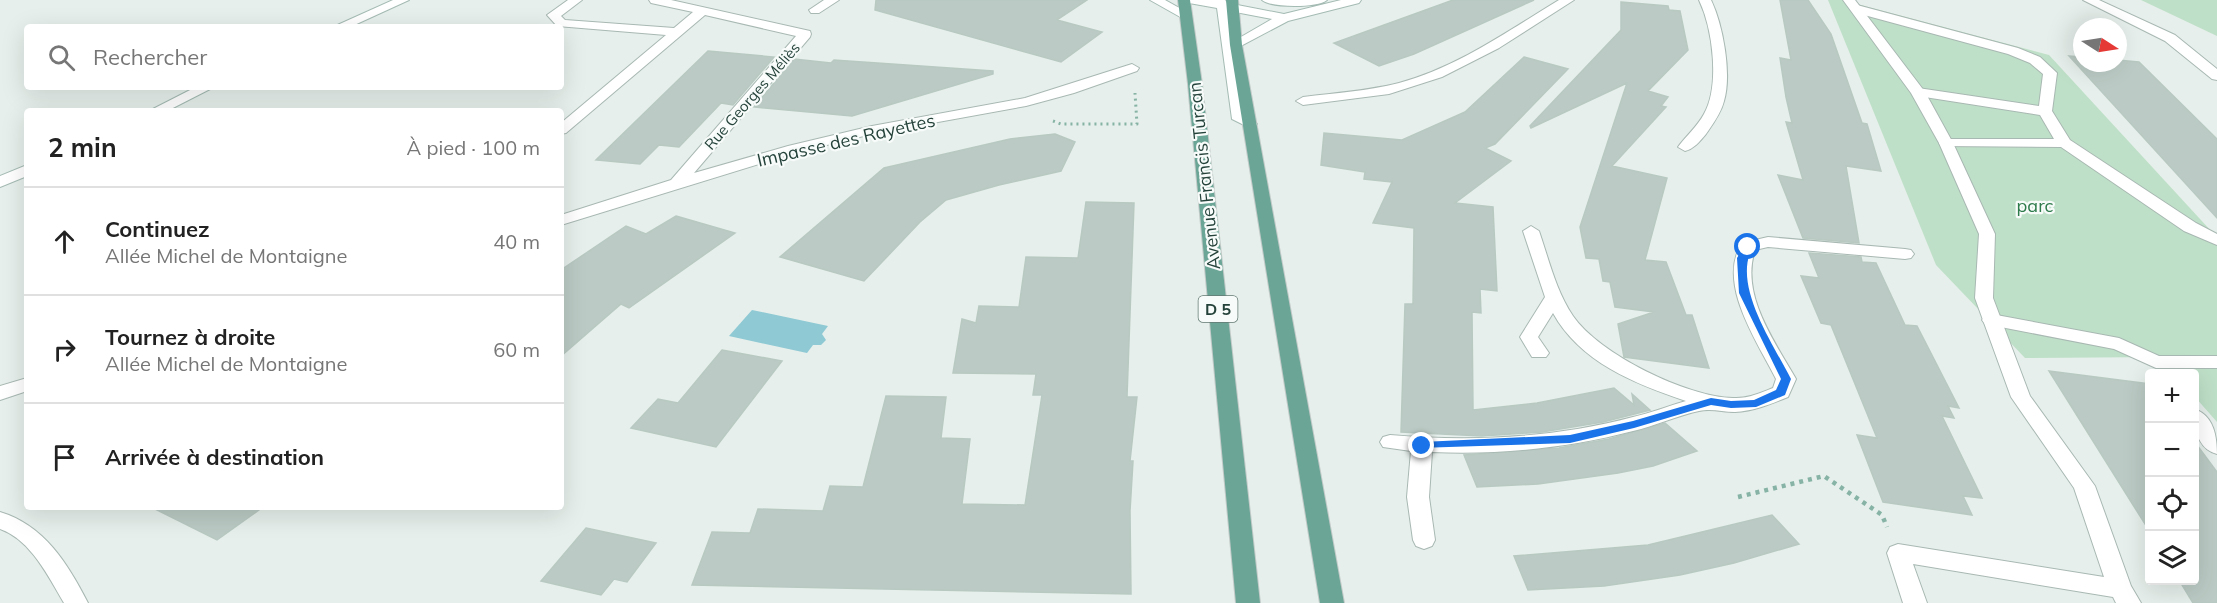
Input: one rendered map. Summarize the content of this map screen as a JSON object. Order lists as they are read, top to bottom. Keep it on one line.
{"streets":{"main road":["Avenue Francis Turcan","D 5"],"street":["Rue Georges Méliès","Impasse des Rayettes"]},"crossings":[["Rue Georges Méliès","Impasse des Rayettes"]],"parks":["parc"],"north":"right","page":{"search":"Rechercher","heading":["2 min","À pied · 100 m"],"list":[["Continuez","Allée Michel de Montaigne","40 m"],["Tournez à droite","Allée Michel de Montaigne","60 m"],"Arrivée à destination"],"map_buttons":["+","−"]}}
